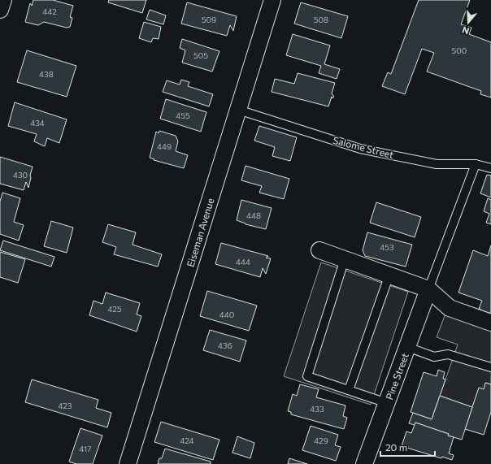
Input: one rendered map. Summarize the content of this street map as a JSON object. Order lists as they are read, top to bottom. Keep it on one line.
{"streets":{"street":["Eiseman Avenue","Pine Street"],"lane":["Salome Street"]},"crossings":[["Salome Street","Eiseman Avenue"]],"house_numbers":["442","509","508","500","505","438","455","434","449","430","448","453","444","425","440","436","423","433","424","429","417"],"scale_bar":"20 m","north":"bottom"}
